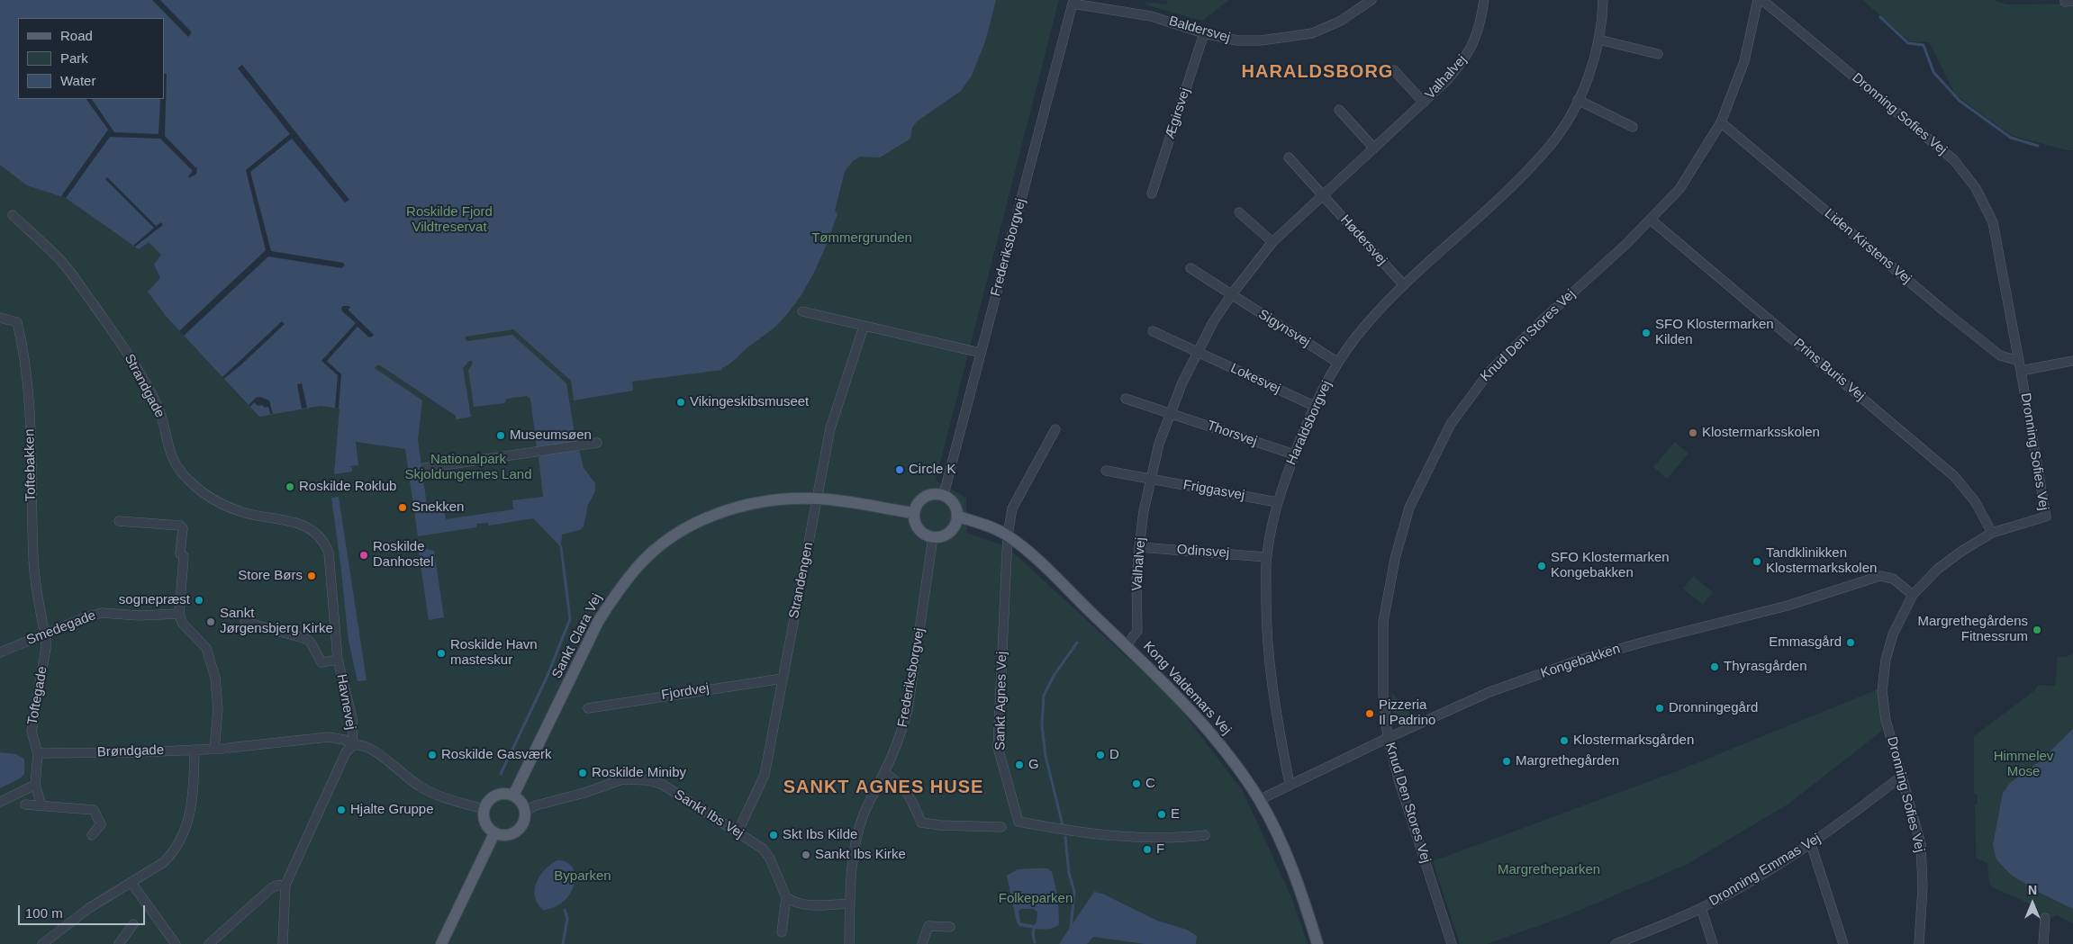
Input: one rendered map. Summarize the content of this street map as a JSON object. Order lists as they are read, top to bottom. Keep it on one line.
{"streets":{"main road":["Sankt Clara Vej","Kong Valdemars Vej"],"street":["Baldersvej","Valhalvej","Ægirsvej","Dronning Sofies Vej","Hødersvej","Liden Kirstens Vej","Frederiksborgvej","Sigynsvej","Knud Den Stores Vej","Prins Buris Vej","Lokesvej","Strandgade","Haraldsborgvej","Thorsvej","Toftebakken","Friggasvej","Odinsvej","Strandengen","Smedegade","Kongebakken","Fjordvej","Toftegade","Sankt Agnes Vej","Havnevej","Brøndgade","Sankt Ibs Vej","Dronning Emmas Vej"]},"crossings":[["Baldersvej","Ægirsvej"],["Baldersvej","Frederiksborgvej"],["Valhalvej","Hødersvej"],["Valhalvej","Sigynsvej"],["Valhalvej","Lokesvej"],["Valhalvej","Thorsvej"],["Valhalvej","Friggasvej"],["Valhalvej","Odinsvej"],["Valhalvej","Kong Valdemars Vej"],["Dronning Sofies Vej","Liden Kirstens Vej"],["Dronning Sofies Vej","Prins Buris Vej"],["Dronning Sofies Vej","Kongebakken"],["Dronning Sofies Vej","Dronning Emmas Vej"],["Hødersvej","Haraldsborgvej"],["Liden Kirstens Vej","Knud Den Stores Vej"],["Frederiksborgvej","Sankt Clara Vej"],["Frederiksborgvej","Kong Valdemars Vej"],["Sigynsvej","Haraldsborgvej"],["Knud Den Stores Vej","Prins Buris Vej"],["Knud Den Stores Vej","Kongebakken"],["Lokesvej","Haraldsborgvej"],["Strandgade","Havnevej"],["Haraldsborgvej","Thorsvej"],["Haraldsborgvej","Friggasvej"],["Haraldsborgvej","Odinsvej"],["Haraldsborgvej","Kongebakken"],["Toftebakken","Smedegade"],["Toftebakken","Toftegade"],["Strandengen","Sankt Clara Vej"],["Strandengen","Fjordvej"],["Strandengen","Sankt Ibs Vej"],["Smedegade","Toftegade"],["Sankt Clara Vej","Kong Valdemars Vej"],["Sankt Clara Vej","Sankt Ibs Vej"],["Kongebakken","Kong Valdemars Vej"],["Kong Valdemars Vej","Sankt Agnes Vej"],["Toftegade","Brøndgade"],["Havnevej","Brøndgade"]],"districts":["HARALDSBORG","SANKT AGNES HUSE"],"parks":["Roskilde Fjord Vildtreservat","Tømmergrunden","Nationalpark Skjoldungernes Land","Himmelev Mose","Margretheparken","Byparken","Folkeparken"],"places":["SFO Klostermarken Kilden","Vikingeskibsmuseet","Klostermarksskolen","Museumsøen","Circle K","Roskilde Roklub","Snekken","Roskilde Danhostel","Tandklinikken Klostermarkskolen","SFO Klostermarken Kongebakken","Store Børs","sognepræst","Sankt Jørgensbjerg Kirke","Margrethegårdens Fitnessrum","Emmasgård","Roskilde Havn masteskur","Thyrasgården","Dronningegård","Pizzeria Il Padrino","Klostermarksgården","Roskilde Gasværk","D","Margrethegården","G","Roskilde Miniby","C","Hjalte Gruppe","E","Skt Ibs Kilde","F","Sankt Ibs Kirke"],"legend":["Road","Park","Water"],"scale_bar":"100 m","north":"top"}
